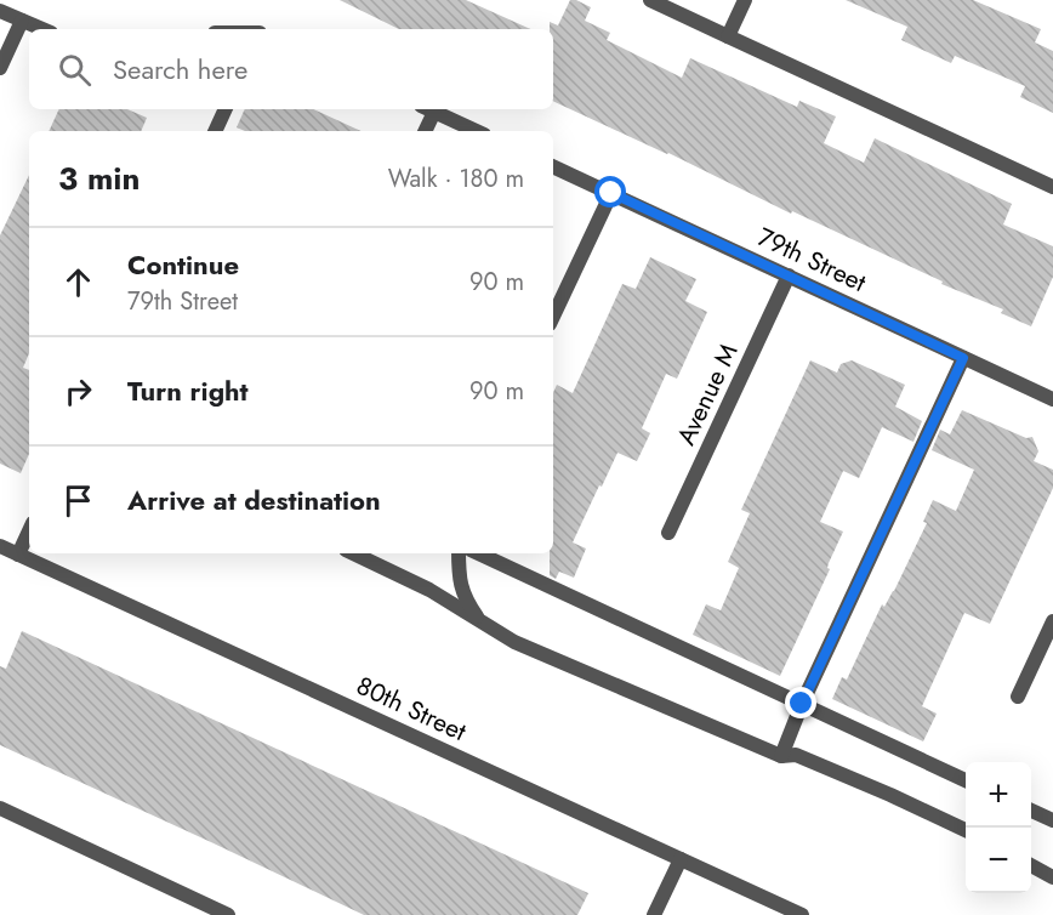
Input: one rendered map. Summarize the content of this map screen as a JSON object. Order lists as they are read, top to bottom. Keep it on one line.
{"streets":{"street":["79th Street","Avenue M","80th Street"]},"crossings":[["79th Street","Avenue M"]],"page":{"search":"Search here","heading":["3 min","Walk · 180 m"],"list":[["Continue","79th Street","90 m"],["Turn right","90 m"],"Arrive at destination"],"map_buttons":["+","−"]}}
